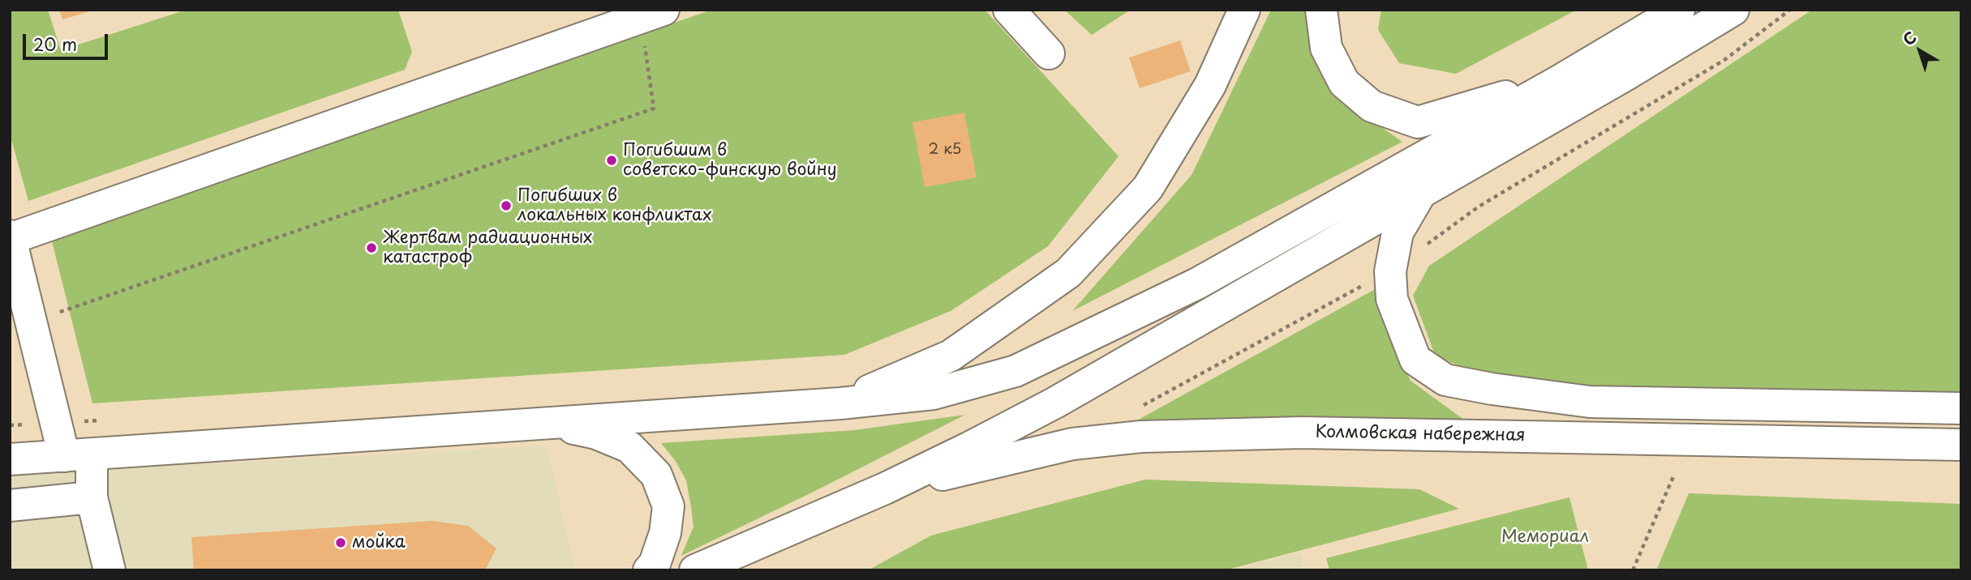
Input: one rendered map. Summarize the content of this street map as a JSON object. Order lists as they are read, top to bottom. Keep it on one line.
{"streets":{"main road":["Колмовская набережная"]},"parks":["Мемориал"],"places":["Погибшим в советско-финскую войну","Погибших в локальных конфликтах","Жертвам радиационных катастроф","мойка"],"house_numbers":["2 к5"],"scale_bar":"20 m","north":"top left"}
